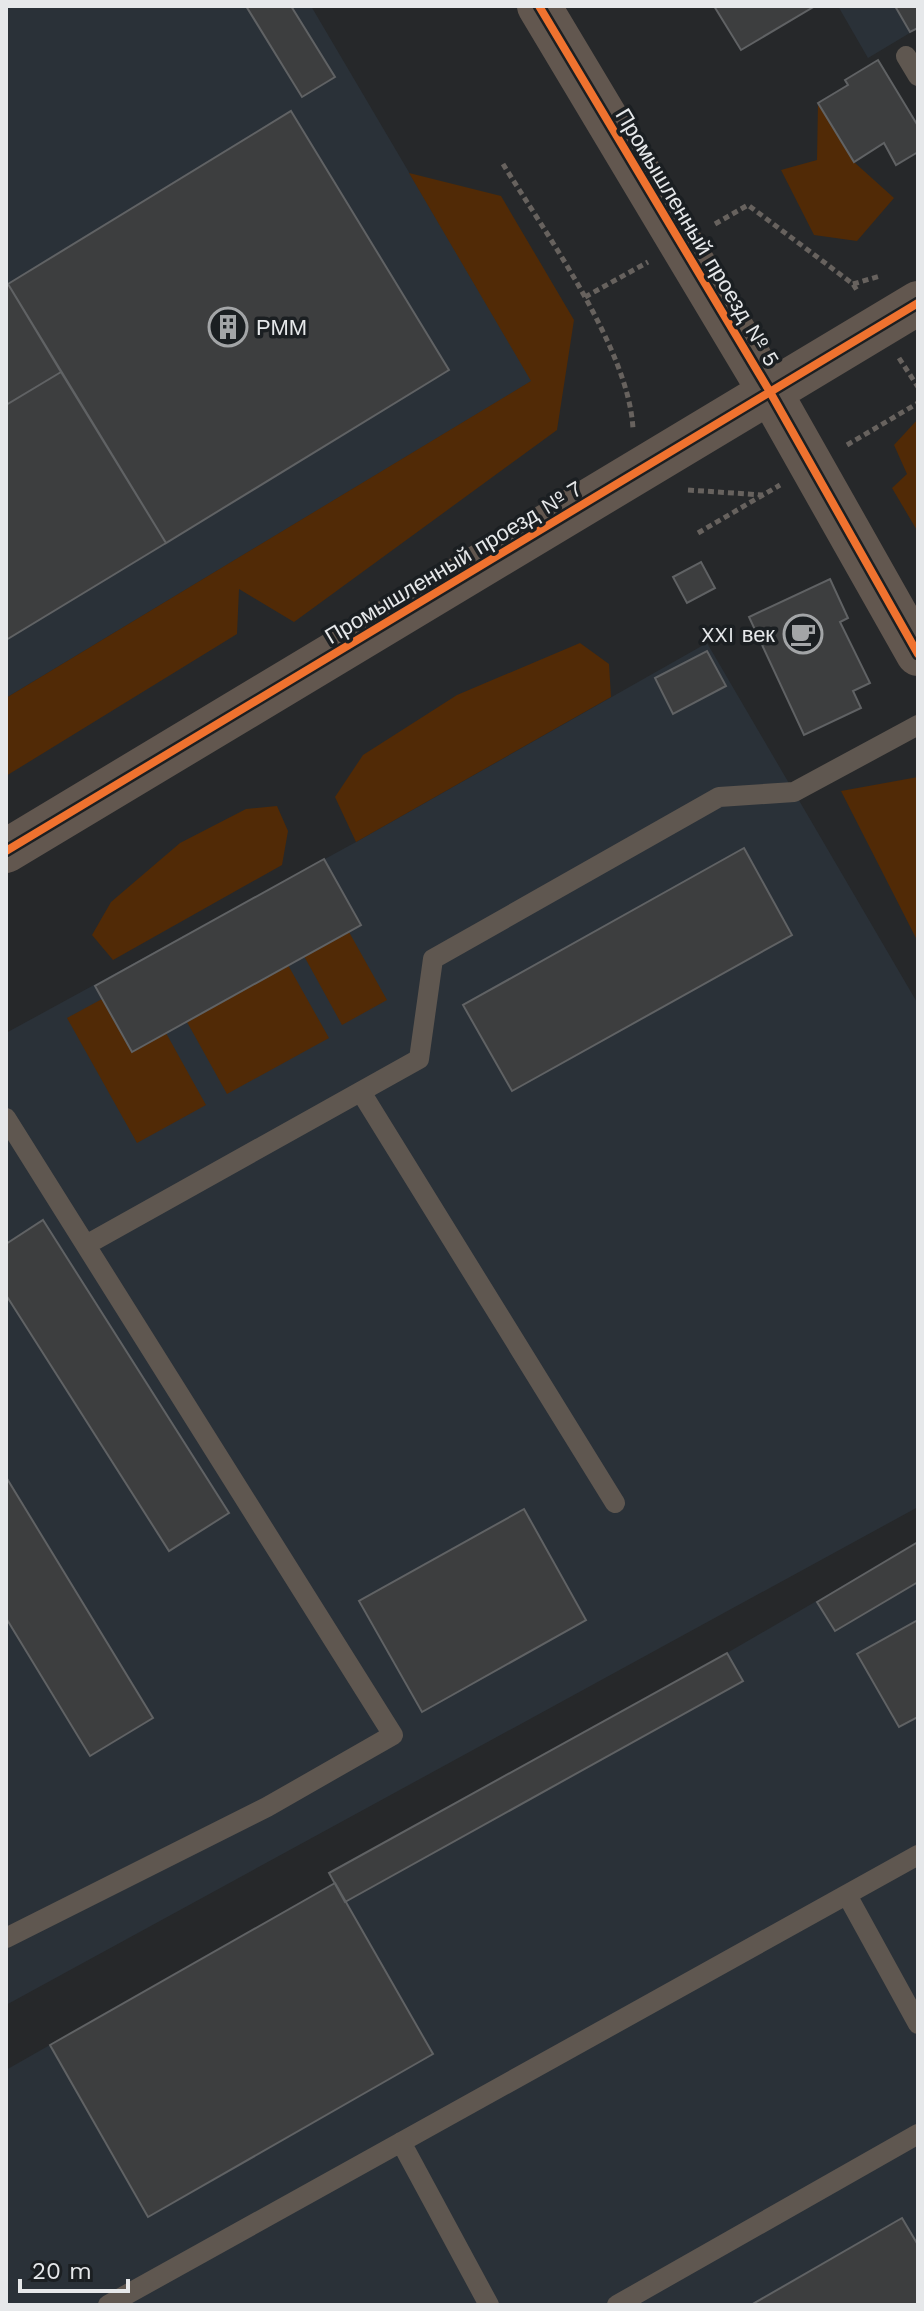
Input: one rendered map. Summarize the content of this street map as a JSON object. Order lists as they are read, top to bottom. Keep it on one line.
{"streets":{"street":["Промышленный проезд № 5","Промышленный проезд № 7"]},"crossings":[["Промышленный проезд № 5","Промышленный проезд № 7"]],"places":{"building":["РММ"],"cafe":["XXI век"]},"scale_bar":"20 m"}
